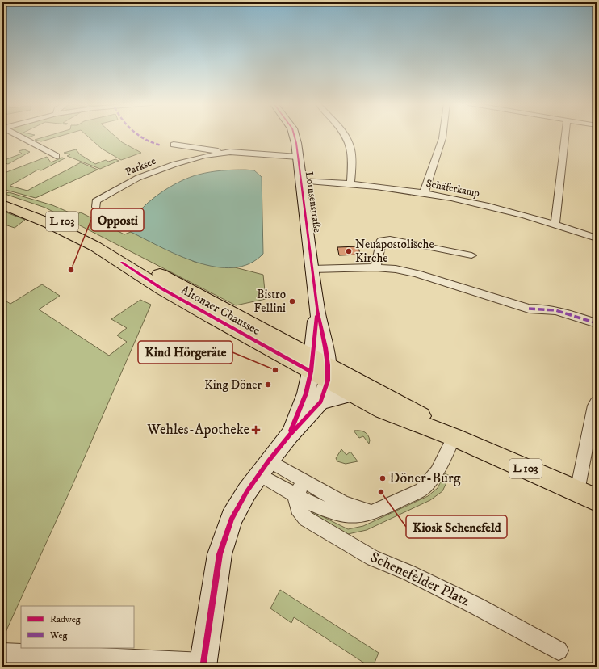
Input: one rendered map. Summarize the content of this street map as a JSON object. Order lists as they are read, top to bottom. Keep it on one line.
{"streets":{"main road":["L 103","Altonaer Chaussee"],"street":["Parksee","Schäferkamp","Lornsenstraße","Schenefelder Platz"]},"crossings":[["Parksee","Lornsenstraße"],["Schäferkamp","Lornsenstraße"],["Lornsenstraße","Altonaer Chaussee"]],"places":{"other":["Neuapostolische Kirche","Opposti","Bistro Fellini","Kind Hörgeräte","King Döner","Döner-Burg","Kiosk Schenefeld"],"health":["Wehles-Apotheke"]},"legend":["Radweg","Weg"]}
